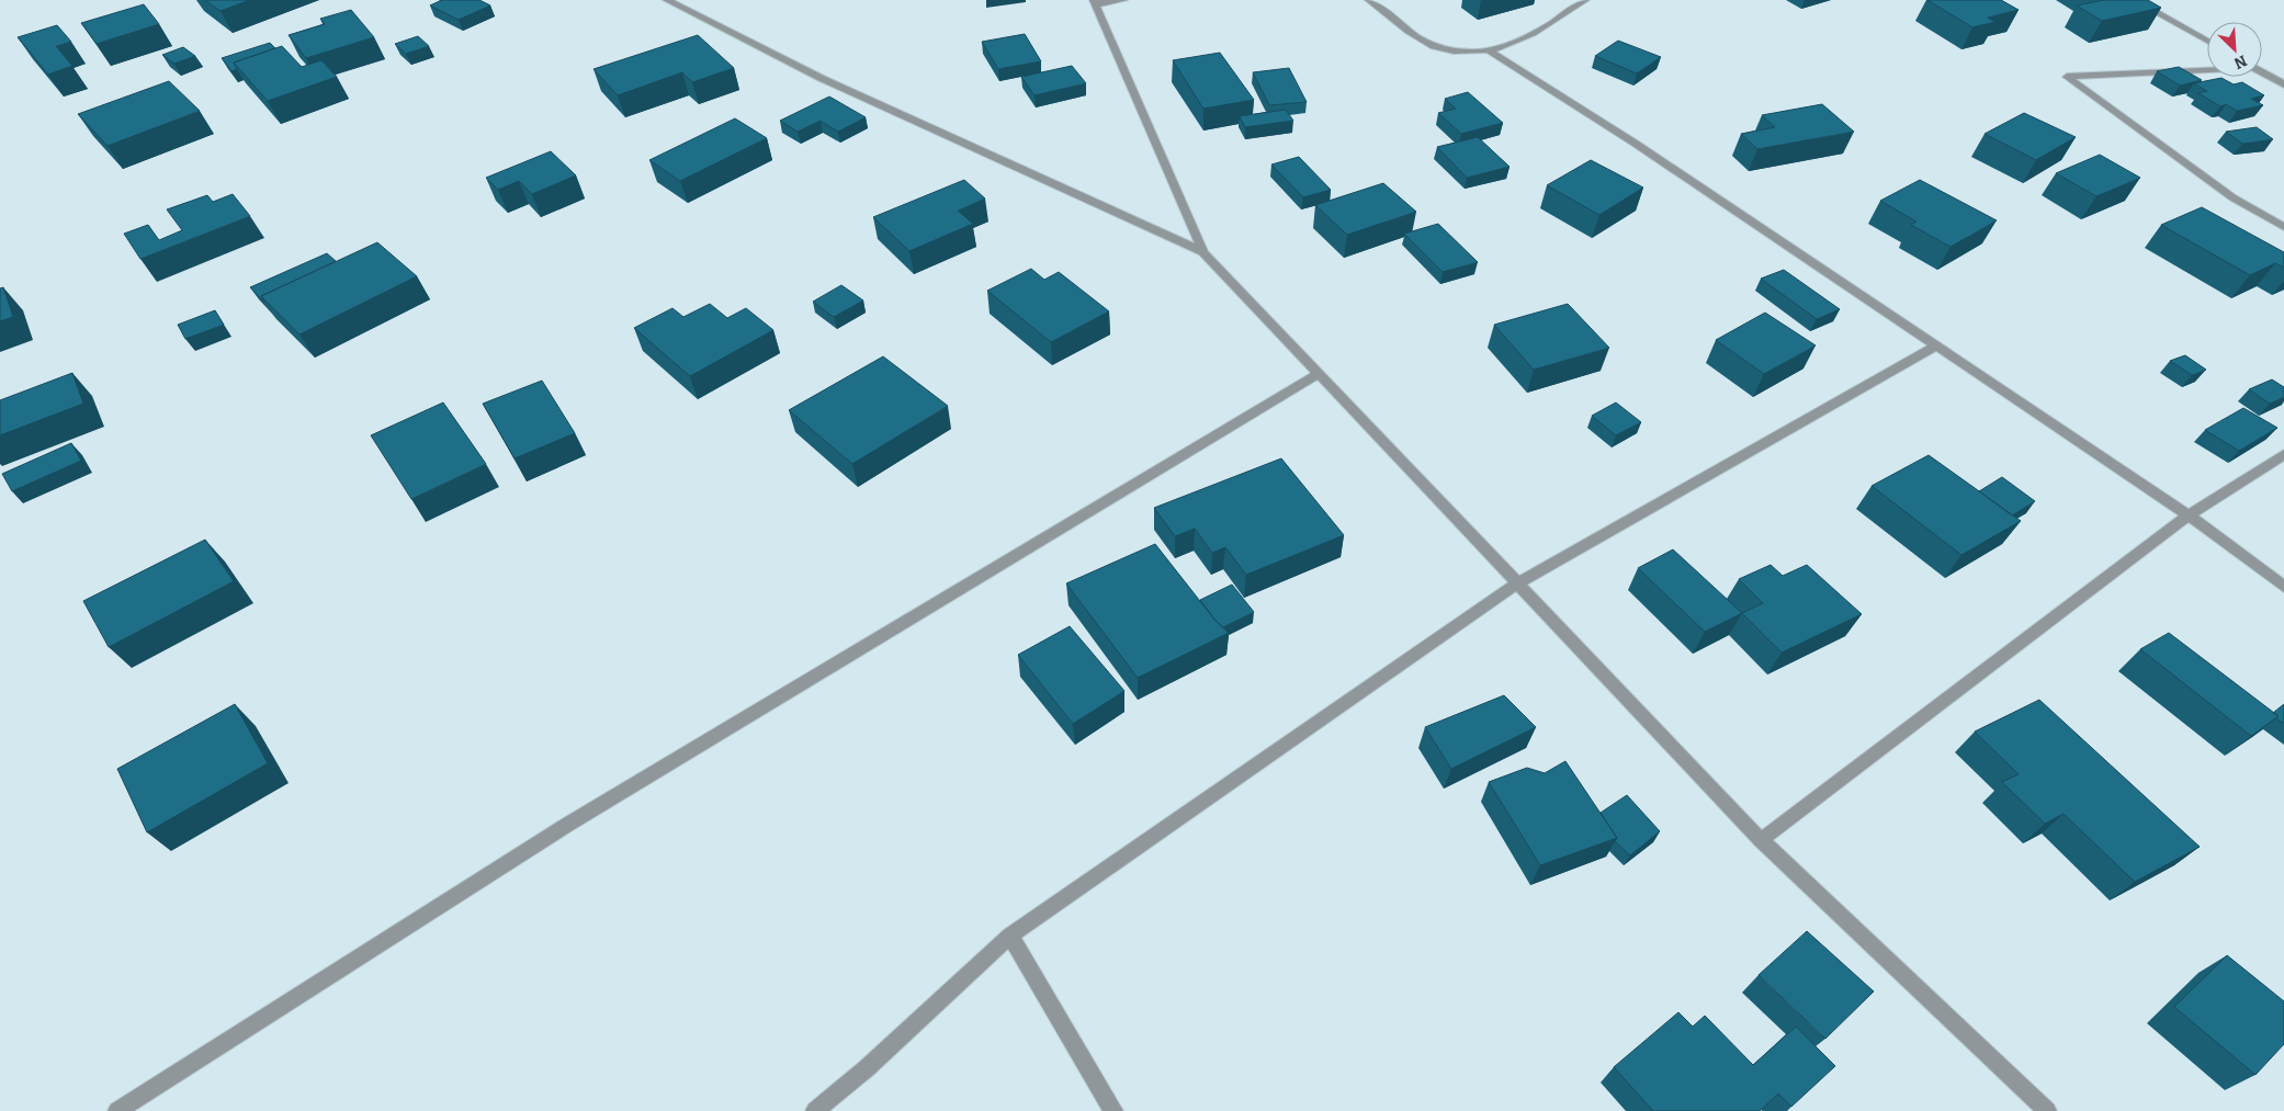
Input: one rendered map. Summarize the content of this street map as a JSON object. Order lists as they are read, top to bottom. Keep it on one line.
{"north":"bottom right"}
